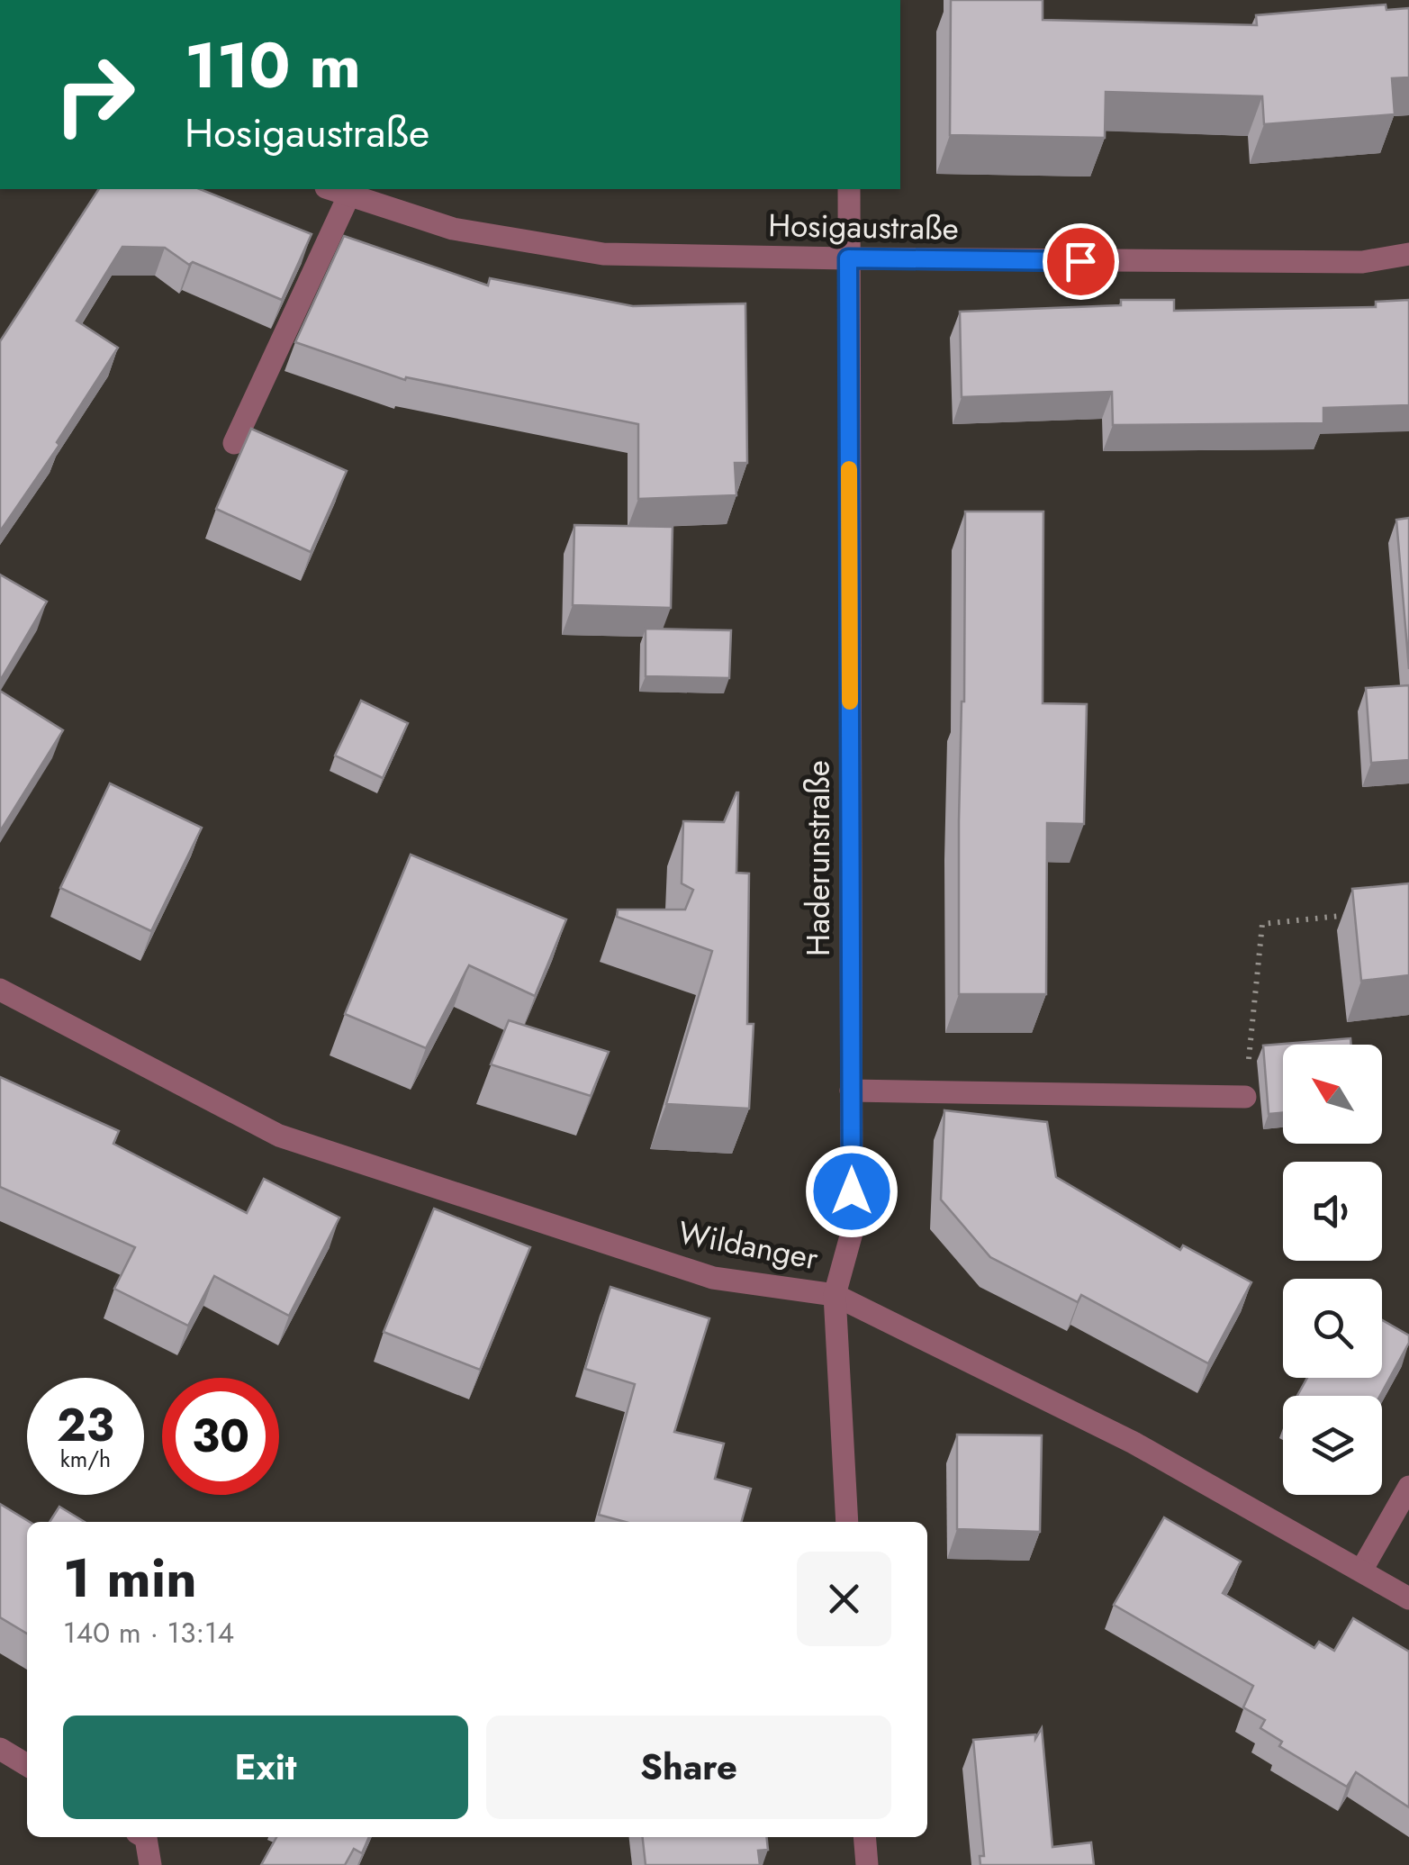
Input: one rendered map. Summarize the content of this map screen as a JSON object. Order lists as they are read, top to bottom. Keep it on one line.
{"streets":{"street":["Hosigaustraße","Haderunstraße","Wildanger"]},"crossings":[["Hosigaustraße","Haderunstraße"],["Haderunstraße","Wildanger"]],"north":"top left","page":{"turn":["110 m","Hosigaustraße"],"speed":"23 km/h","limit":"30","heading":["1 min","140 m · 13:14"],"buttons":["Exit","Share"]}}
